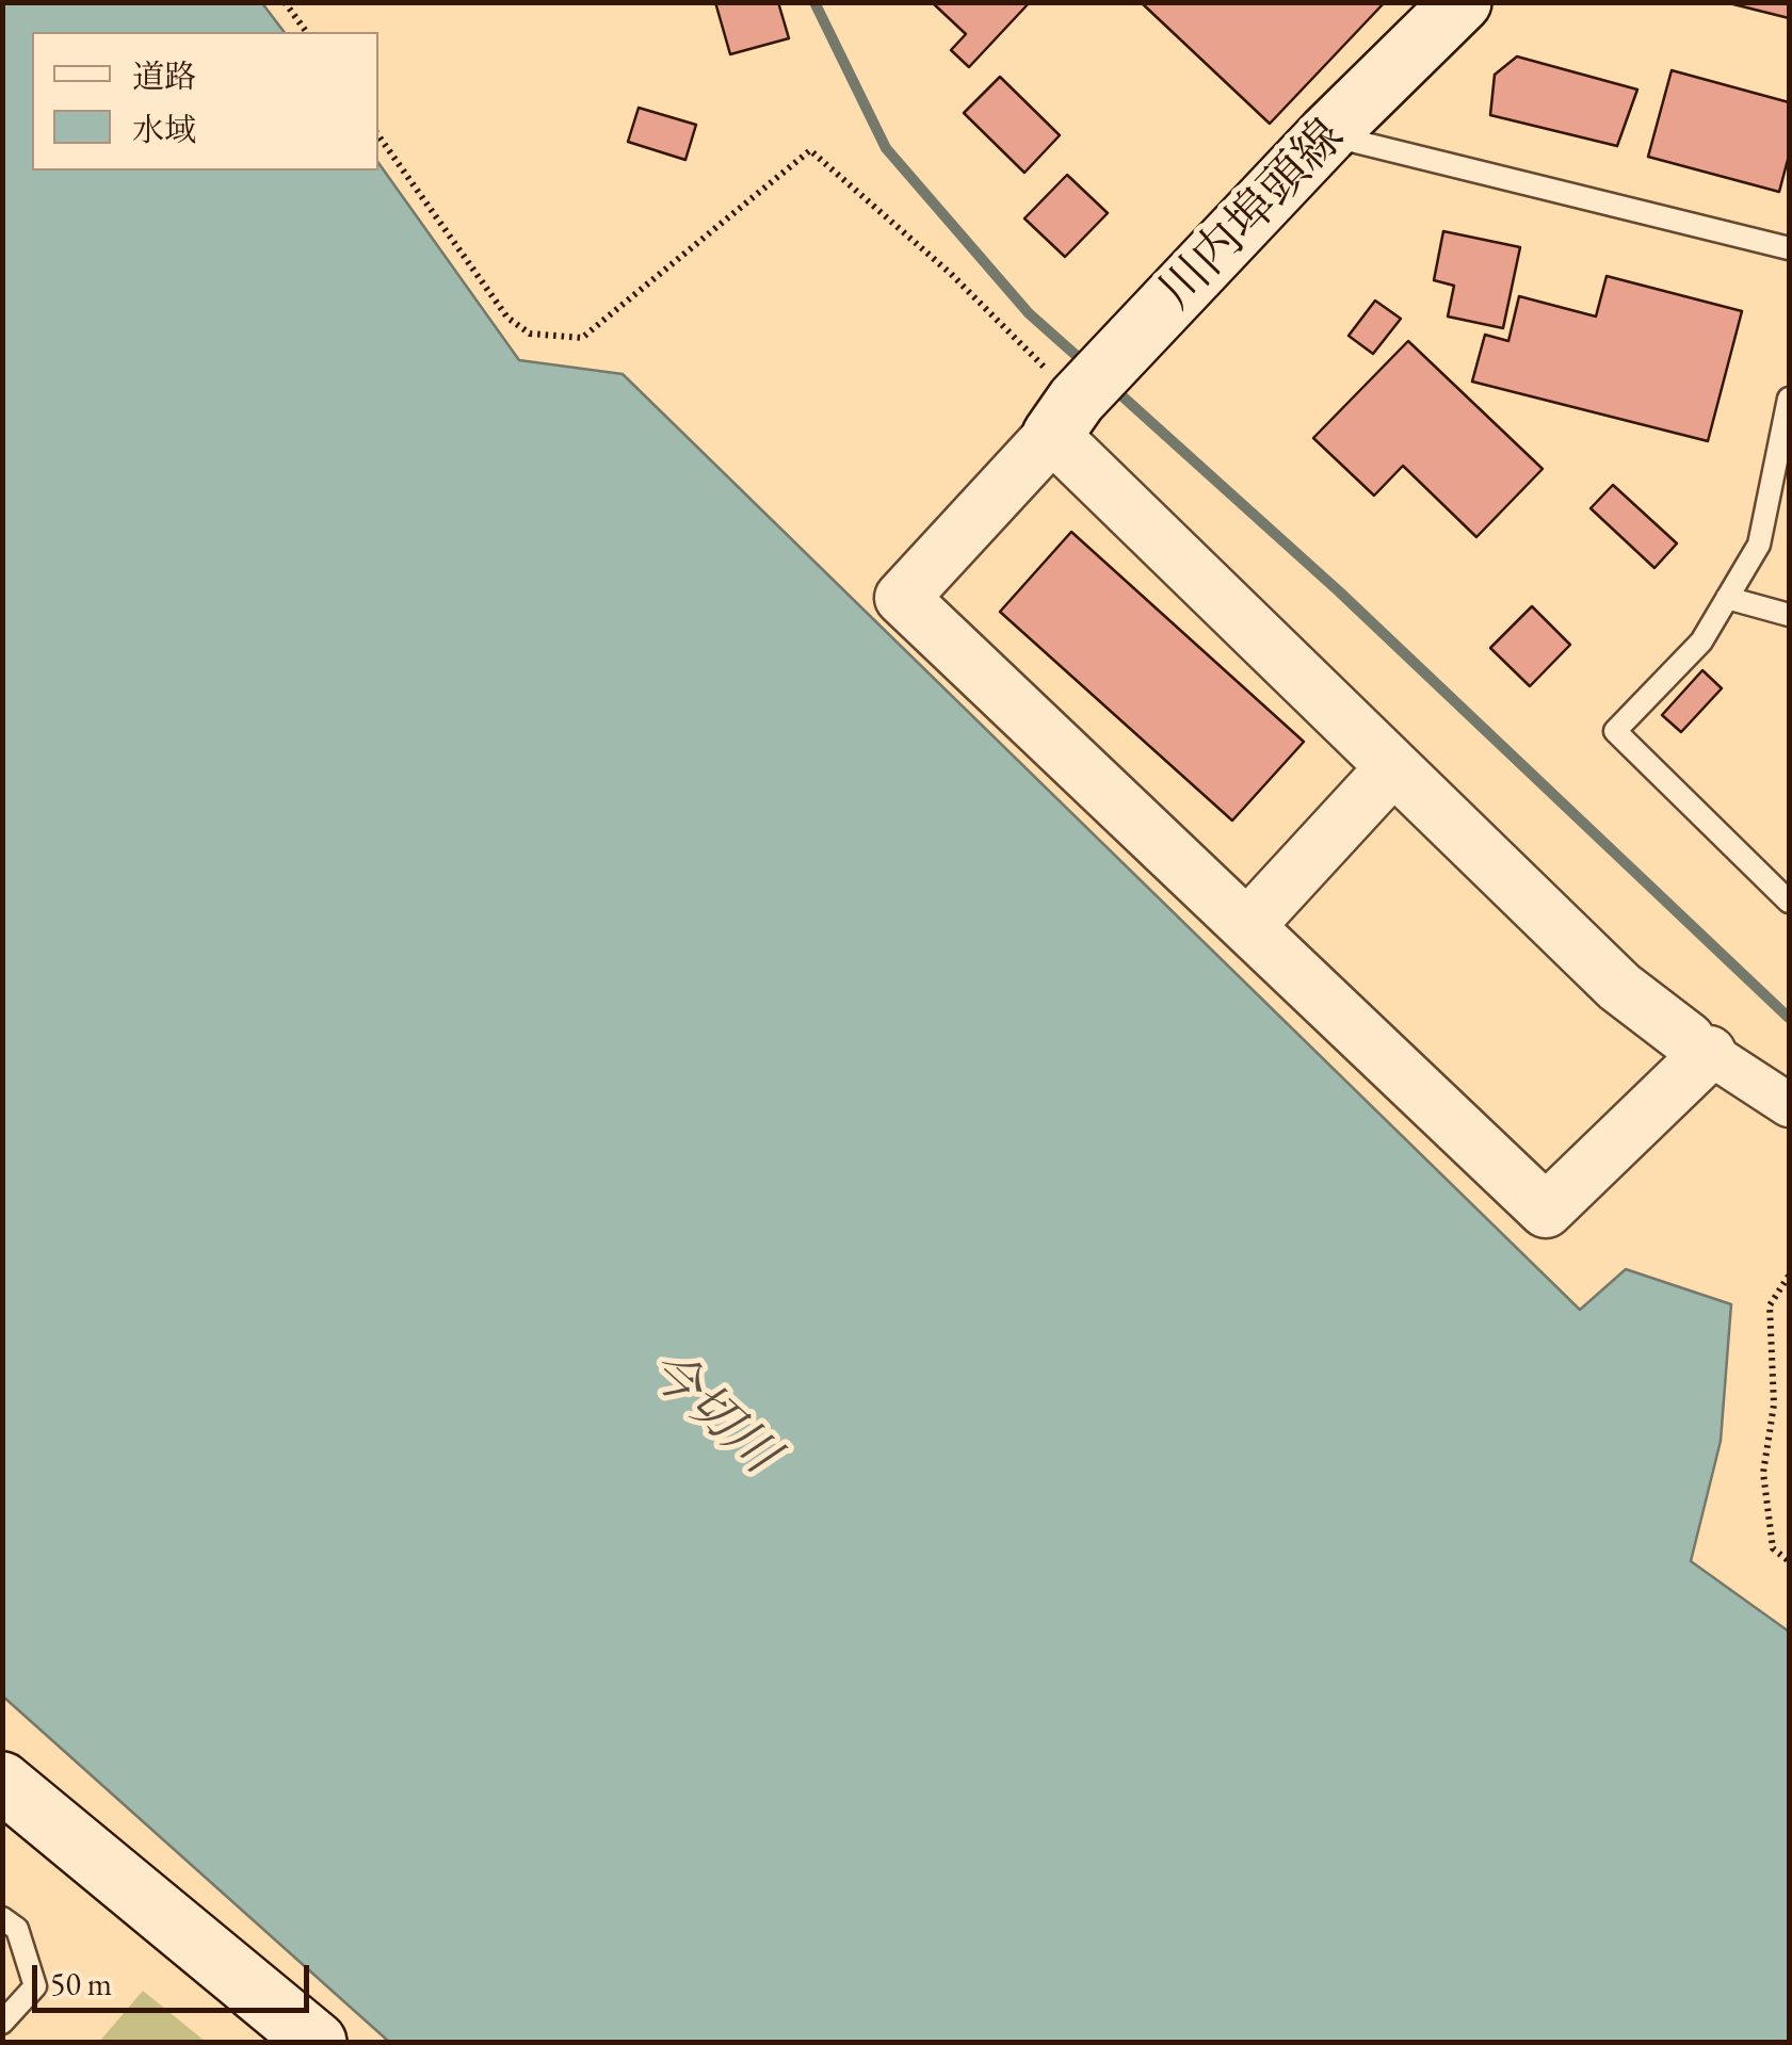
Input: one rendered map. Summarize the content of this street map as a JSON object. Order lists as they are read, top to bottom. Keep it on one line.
{"streets":{"main road":["川内埠頭線"]},"water":["今切川"],"legend":["道路","水域"],"scale_bar":"50 m"}
